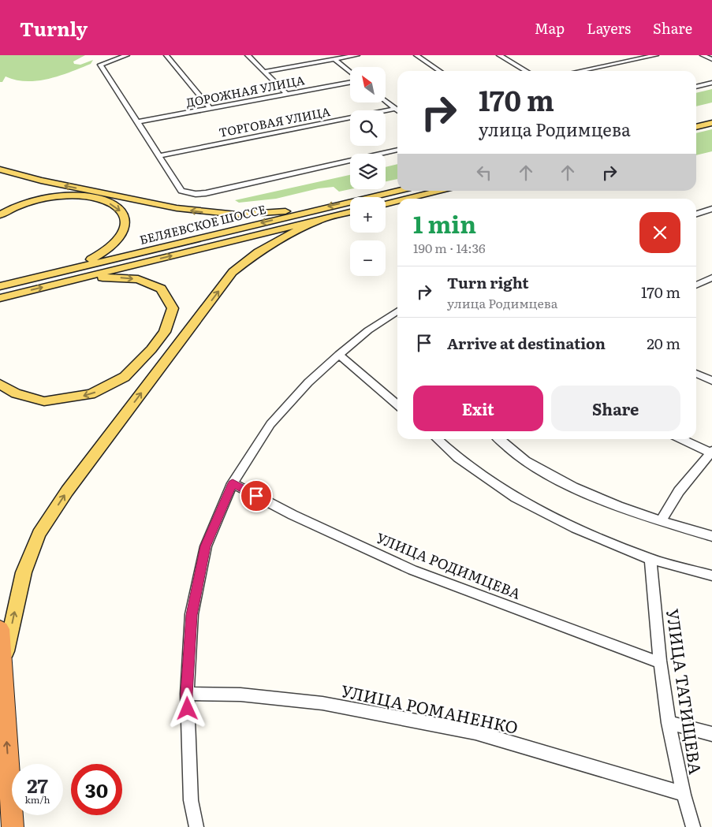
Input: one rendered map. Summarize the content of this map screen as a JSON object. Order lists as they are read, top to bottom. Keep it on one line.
{"streets":{"main road":["БЕЛЯЕВСКОЕ ШОССЕ"],"street":["ДОРОЖНАЯ УЛИЦА","ТОРГОВАЯ УЛИЦА","УЛИЦА РОДИМЦЕВА","УЛИЦА ТАТИЩЕВА","УЛИЦА РОМАНЕНКО"]},"crossings":[["УЛИЦА РОДИМЦЕВА","УЛИЦА ТАТИЩЕВА"],["УЛИЦА ТАТИЩЕВА","УЛИЦА РОМАНЕНКО"]],"north":"top left","page":{"header":"Turnly","nav":["Map","Layers","Share"],"map_buttons":["+","−"],"turn":["170 m","улица Родимцева"],"heading":["1 min","190 m · 14:36"],"list":[{"name":"Turn right","note":"улица Родимцева","value":"170 m"},{"name":"Arrive at destination","value":"20 m"}],"buttons":["Exit","Share"],"speed":"27 km/h","limit":"30"}}
